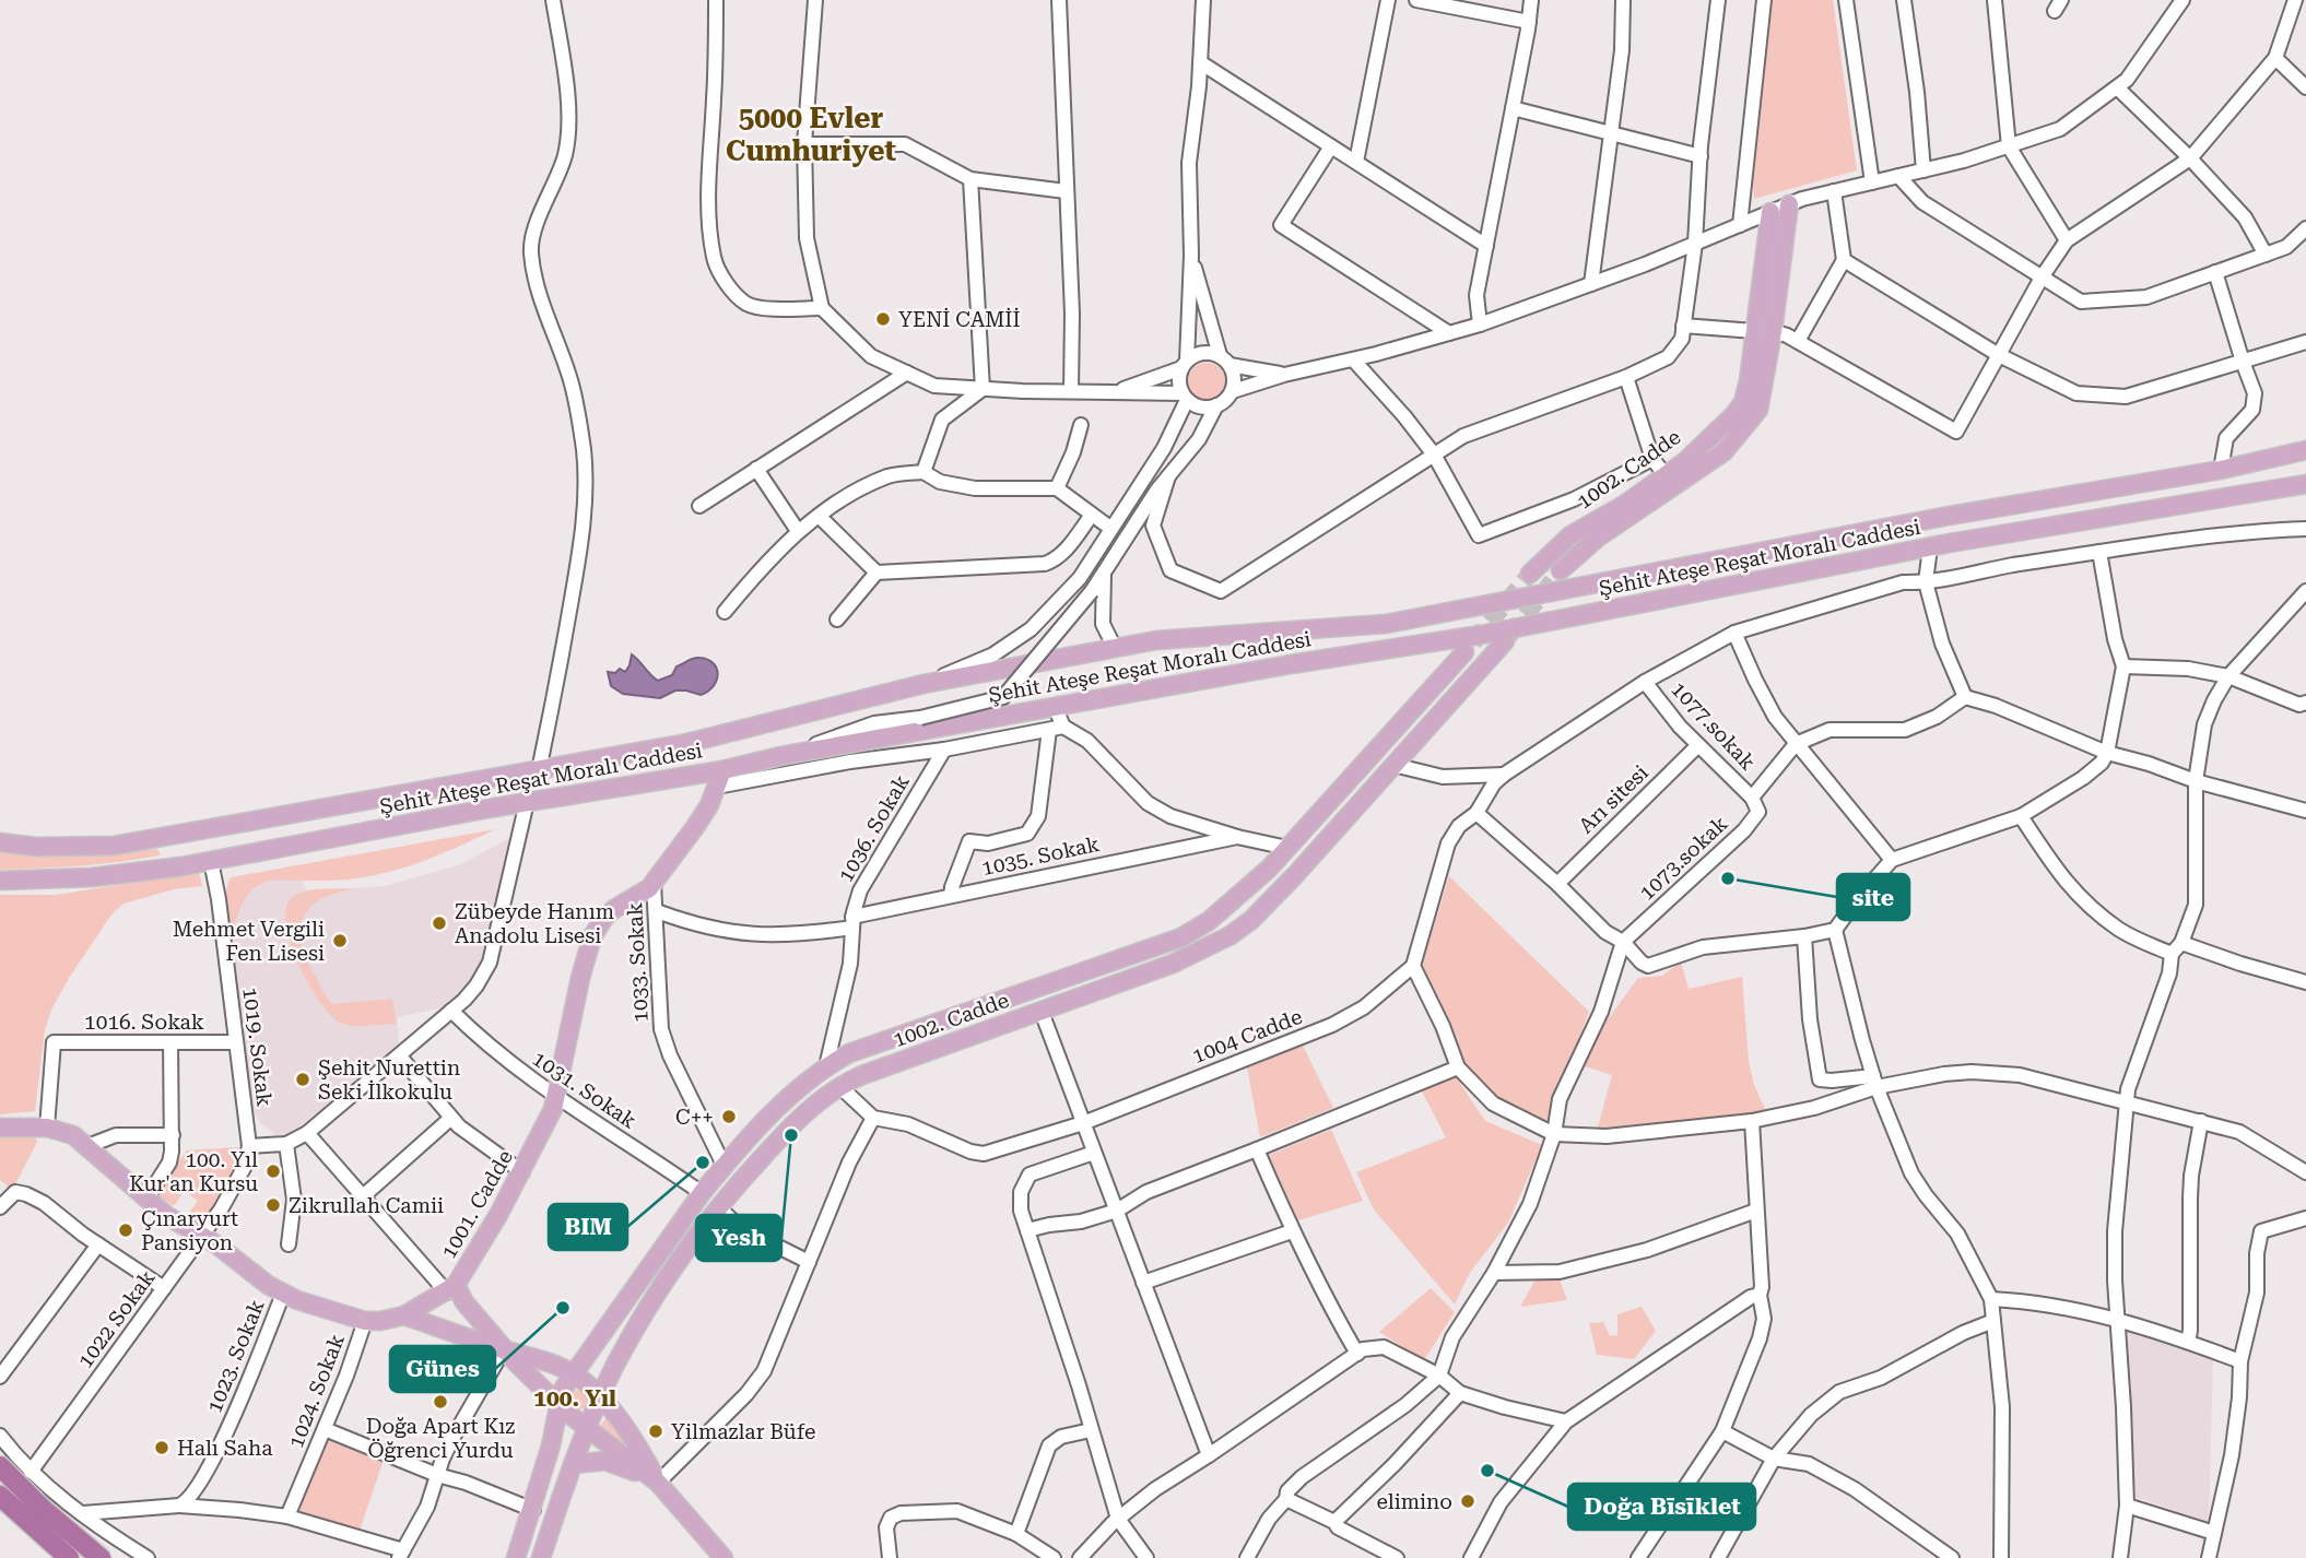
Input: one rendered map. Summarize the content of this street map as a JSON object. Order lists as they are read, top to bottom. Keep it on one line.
{"streets":{"main road":["1002. Cadde","Şehit Ateşe Reşat Moralı Caddesi","1001. Cadde"],"street":["1077.sokak","Arı sitesi","1036. Sokak","1035. Sokak","1073.sokak","1033. Sokak","1016. Sokak","1004 Cadde","1019. Sokak","1031. Sokak","1022 Sokak","1023. Sokak","1024. Sokak"]},"crossings":[["1002. Cadde","1036. Sokak"],["1002. Cadde","1033. Sokak"],["1002. Cadde","1031. Sokak"],["Şehit Ateşe Reşat Moralı Caddesi","1019. Sokak"],["Şehit Ateşe Reşat Moralı Caddesi","1001. Cadde"],["1077.sokak","Arı sitesi"],["1077.sokak","1073.sokak"],["1036. Sokak","1035. Sokak"],["1035. Sokak","1033. Sokak"],["1033. Sokak","1001. Cadde"],["1016. Sokak","1019. Sokak"],["1016. Sokak","1001. Cadde"],["1019. Sokak","1022 Sokak"],["1031. Sokak","1001. Cadde"],["1001. Cadde","1022 Sokak"],["1001. Cadde","1023. Sokak"],["1001. Cadde","1024. Sokak"]],"districts":["5000 Evler Cumhuriyet","100. Yıl"],"places":["YENİ CAMİİ","site","Zübeyde Hanım Anadolu Lisesi","Mehmet Vergili Fen Lisesi","Şehit Nurettin Seki İlkokulu","C++","Yesh","BIM","100. Yıl Kur'an Kursu","Zikrullah Camii","Çınaryurt Pansiyon","Günes","Doğa Apart Kız Öğrenci Yurdu","Yilmazlar Büfe","Halı Saha","Doğa Bīsīklet","elimino"]}
